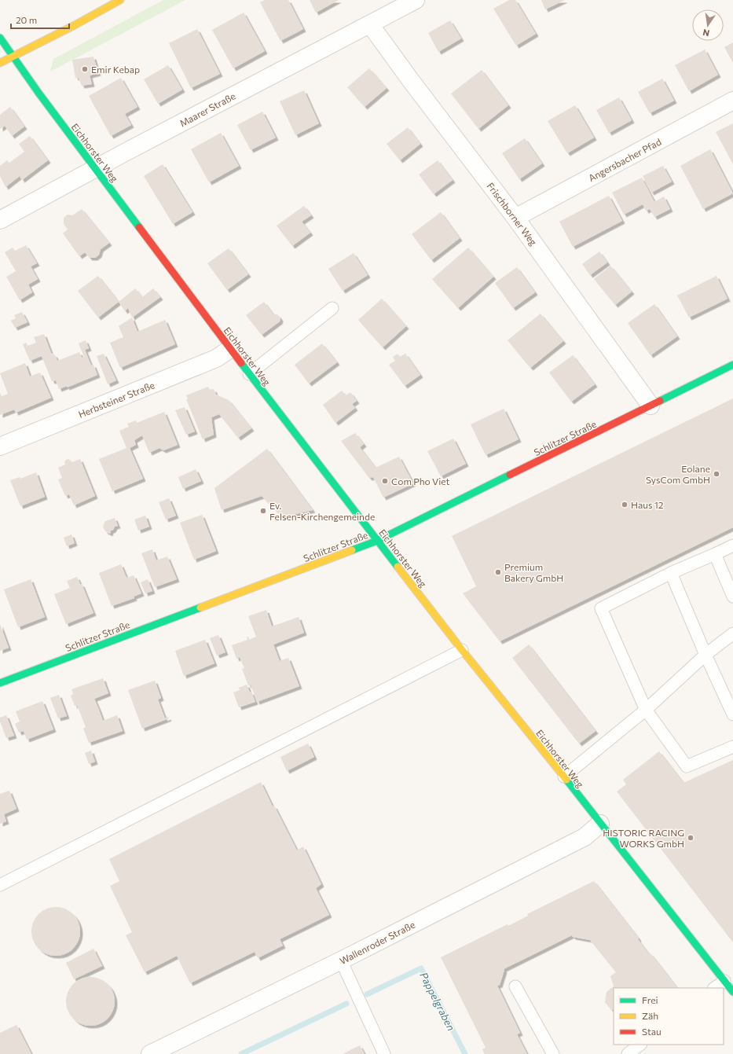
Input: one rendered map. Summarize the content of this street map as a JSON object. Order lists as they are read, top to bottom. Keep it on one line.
{"streets":{"main road":["Eichhorster Weg","Schlitzer Straße"],"street":["Maarer Straße","Angersbacher Pfad","Frischborner Weg","Herbsteiner Straße","Wallenroder Straße"]},"crossings":[["Maarer Straße","Eichhorster Weg"],["Maarer Straße","Frischborner Weg"],["Eichhorster Weg","Herbsteiner Straße"],["Eichhorster Weg","Schlitzer Straße"],["Eichhorster Weg","Wallenroder Straße"],["Angersbacher Pfad","Frischborner Weg"],["Frischborner Weg","Schlitzer Straße"]],"water":["Pappelgraben"],"places":["Emir Kebap","Eolane SysCom GmbH","Com Pho Viet","Haus 12","Ev. Felsen-Kirchengemeinde","Premium Bakery GmbH","HISTORIC RACING WORKS GmbH"],"legend":["Frei","Zäh","Stau"],"scale_bar":"20 m","north":"bottom"}
